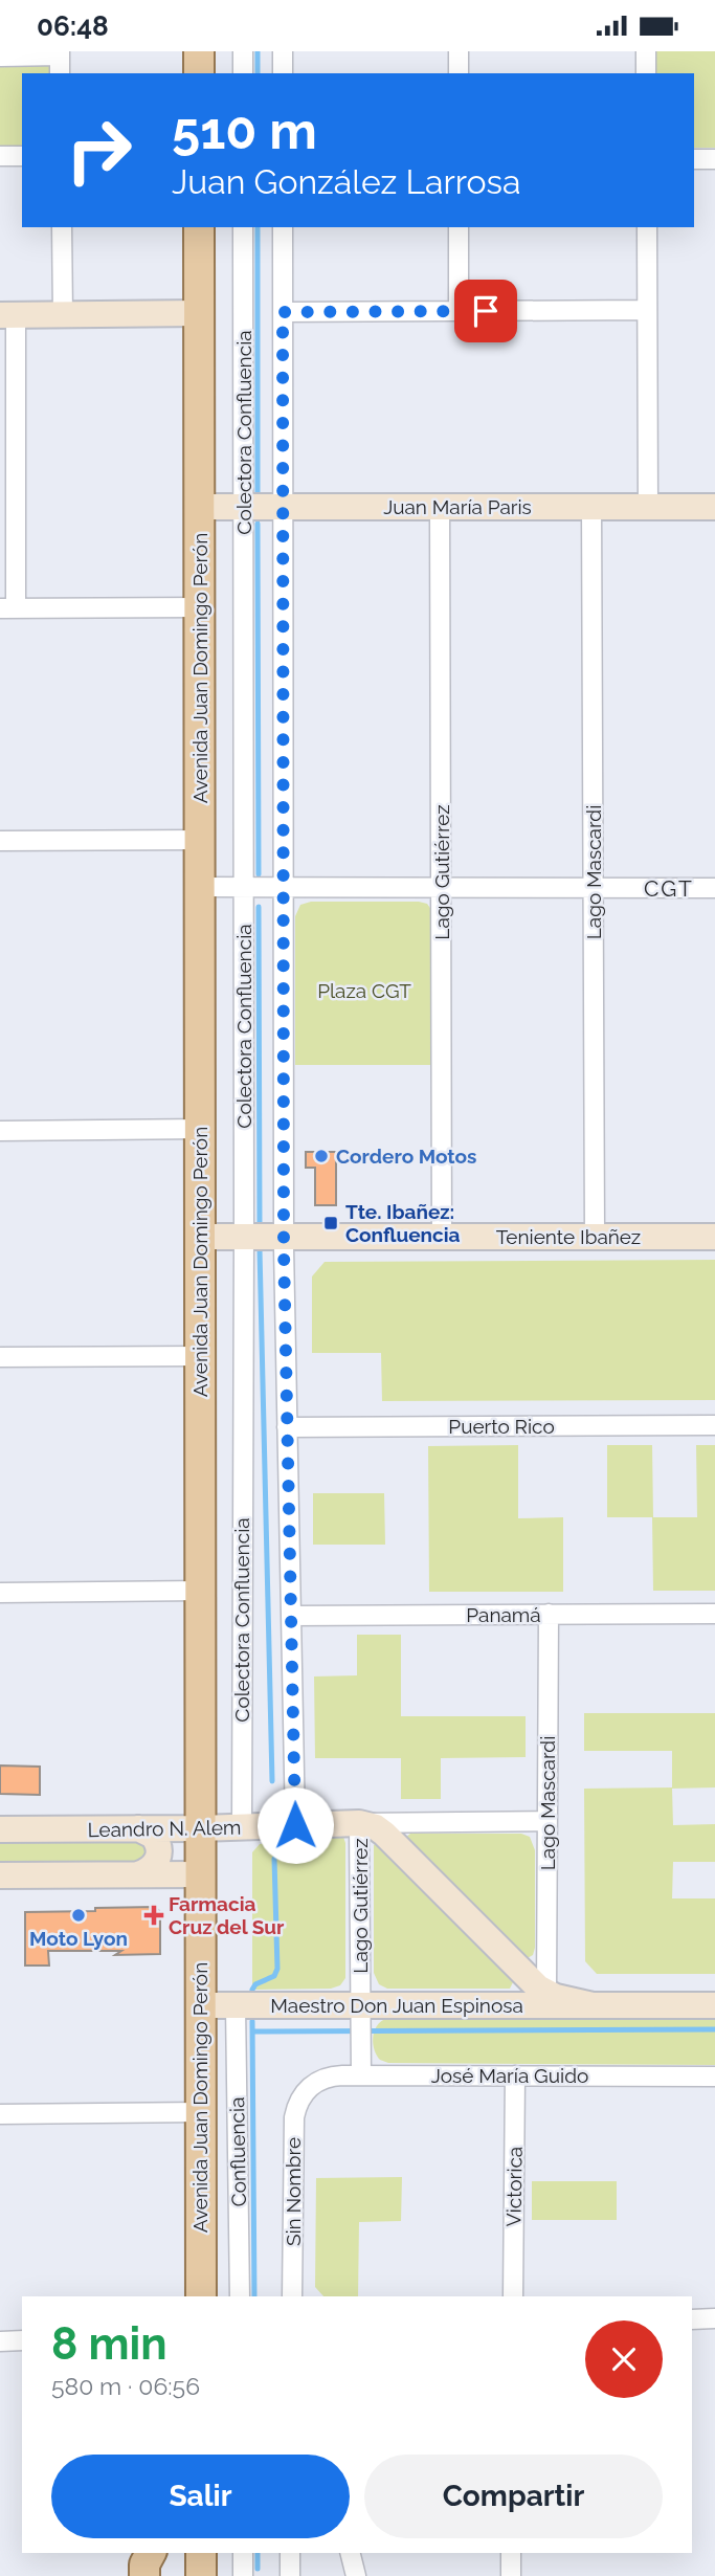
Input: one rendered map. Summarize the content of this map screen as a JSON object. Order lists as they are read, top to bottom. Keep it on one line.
{"streets":{"main road":["Juan María Paris","Avenida Juan Domingo Perón","Teniente Ibañez","Leandro N. Alem","Maestro Don Juan Espinosa"],"street":["Colectora Confluencia","Lago Gutiérrez","Lago Mascardi","Puerto Rico","Panamá","José María Guido","Confluencia","Victorica","Sin Nombre"]},"crossings":[["Colectora Confluencia","Juan María Paris"],["Colectora Confluencia","Teniente Ibañez"],["Colectora Confluencia","Leandro N. Alem"],["Juan María Paris","Avenida Juan Domingo Perón"],["Juan María Paris","Lago Gutiérrez"],["Juan María Paris","Lago Mascardi"],["Avenida Juan Domingo Perón","Teniente Ibañez"],["Avenida Juan Domingo Perón","Leandro N. Alem"],["Avenida Juan Domingo Perón","Maestro Don Juan Espinosa"],["Lago Gutiérrez","Teniente Ibañez"],["Lago Gutiérrez","Leandro N. Alem"],["Lago Gutiérrez","Maestro Don Juan Espinosa"],["Lago Gutiérrez","José María Guido"],["Lago Mascardi","Teniente Ibañez"],["Lago Mascardi","Panamá"],["Lago Mascardi","Leandro N. Alem"],["Lago Mascardi","Maestro Don Juan Espinosa"],["Leandro N. Alem","Maestro Don Juan Espinosa"],["Maestro Don Juan Espinosa","Confluencia"],["José María Guido","Victorica"],["José María Guido","Sin Nombre"]],"districts":["CGT"],"parks":["Plaza CGT"],"places":{"other":["Cordero Motos","Moto Lyon"],"transit":["Tte. Ibañez: Confluencia"],"health":["Farmacia Cruz del Sur"]},"page":{"status":"06:48","turn":["510 m","Juan González Larrosa"],"heading":["8 min","580 m · 06:56"],"buttons":["Salir","Compartir"]}}
